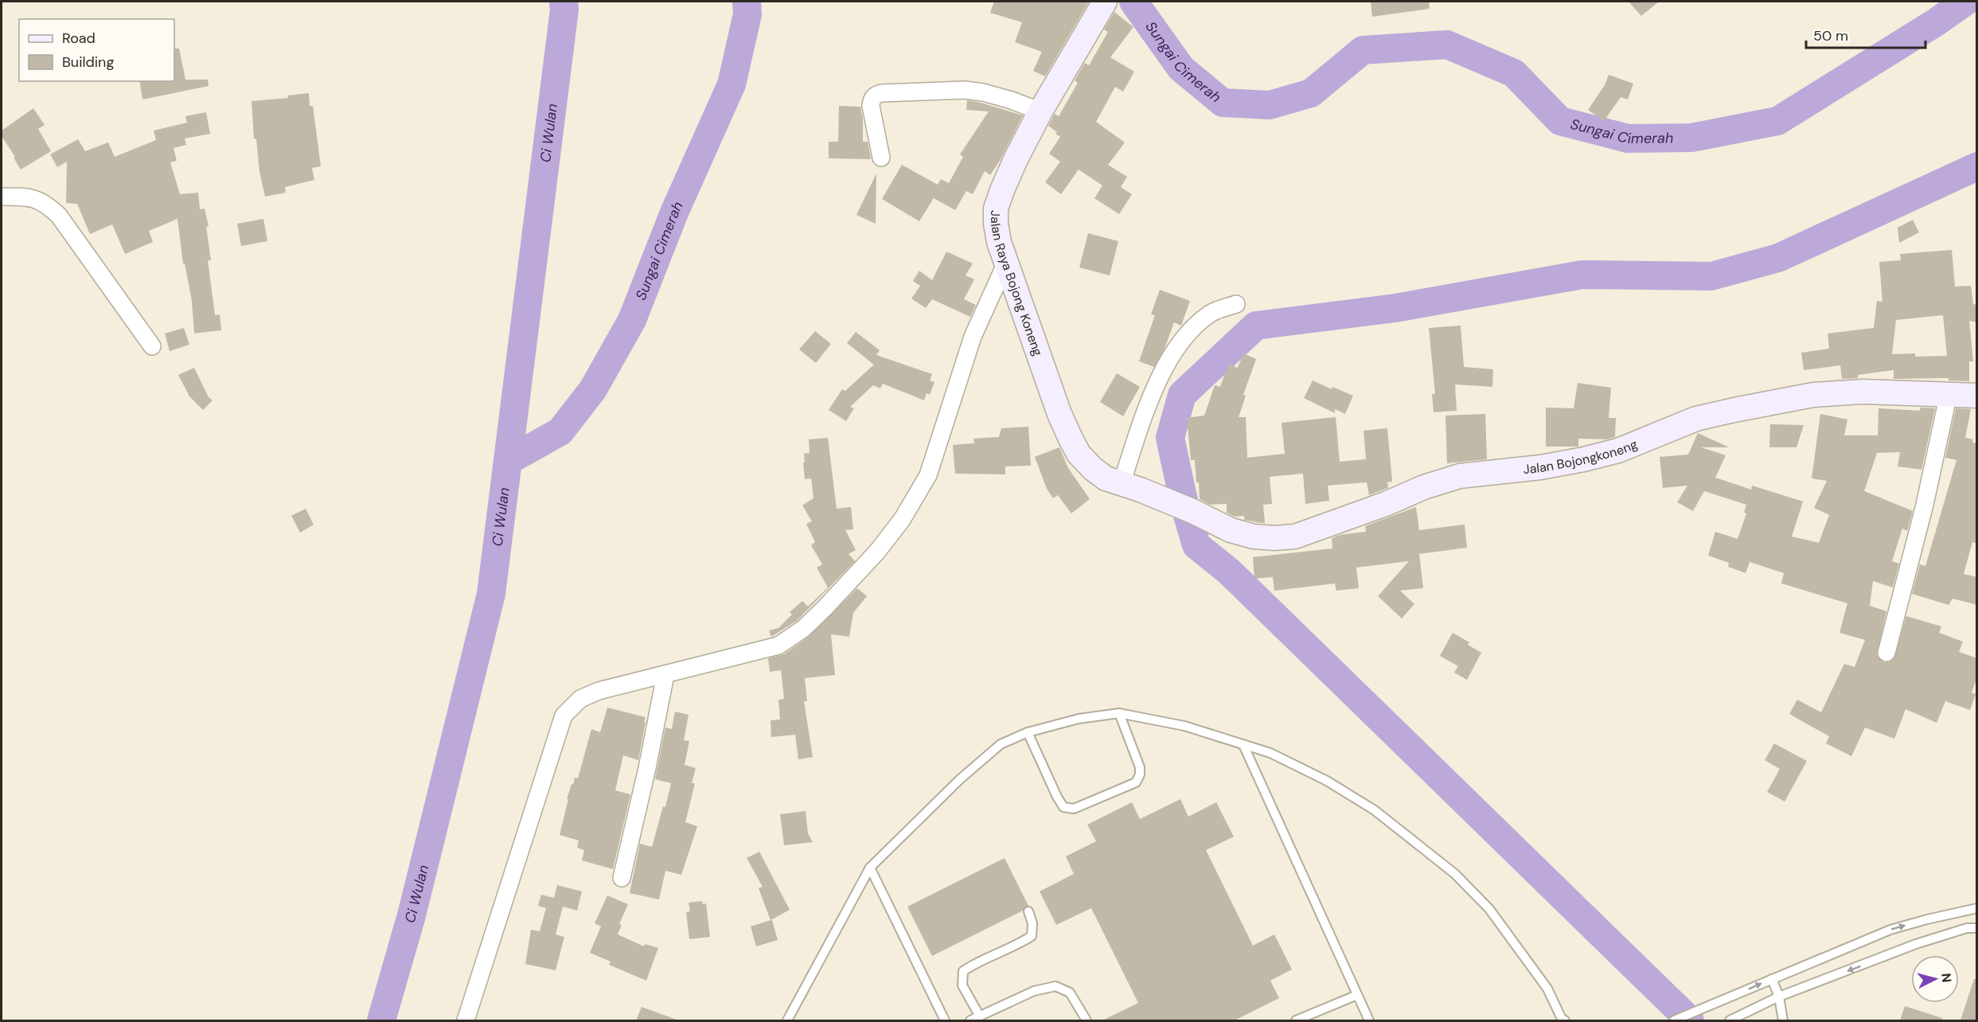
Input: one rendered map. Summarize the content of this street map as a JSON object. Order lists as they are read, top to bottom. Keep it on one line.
{"streets":{"main road":["Jalan Raya Bojong Koneng","Jalan Bojongkoneng"]},"crossings":[["Jalan Raya Bojong Koneng","Jalan Bojongkoneng"]],"water":["Sungai Cimerah","Ci Wulan"],"legend":["Road","Building"],"scale_bar":"50 m","north":"right"}
